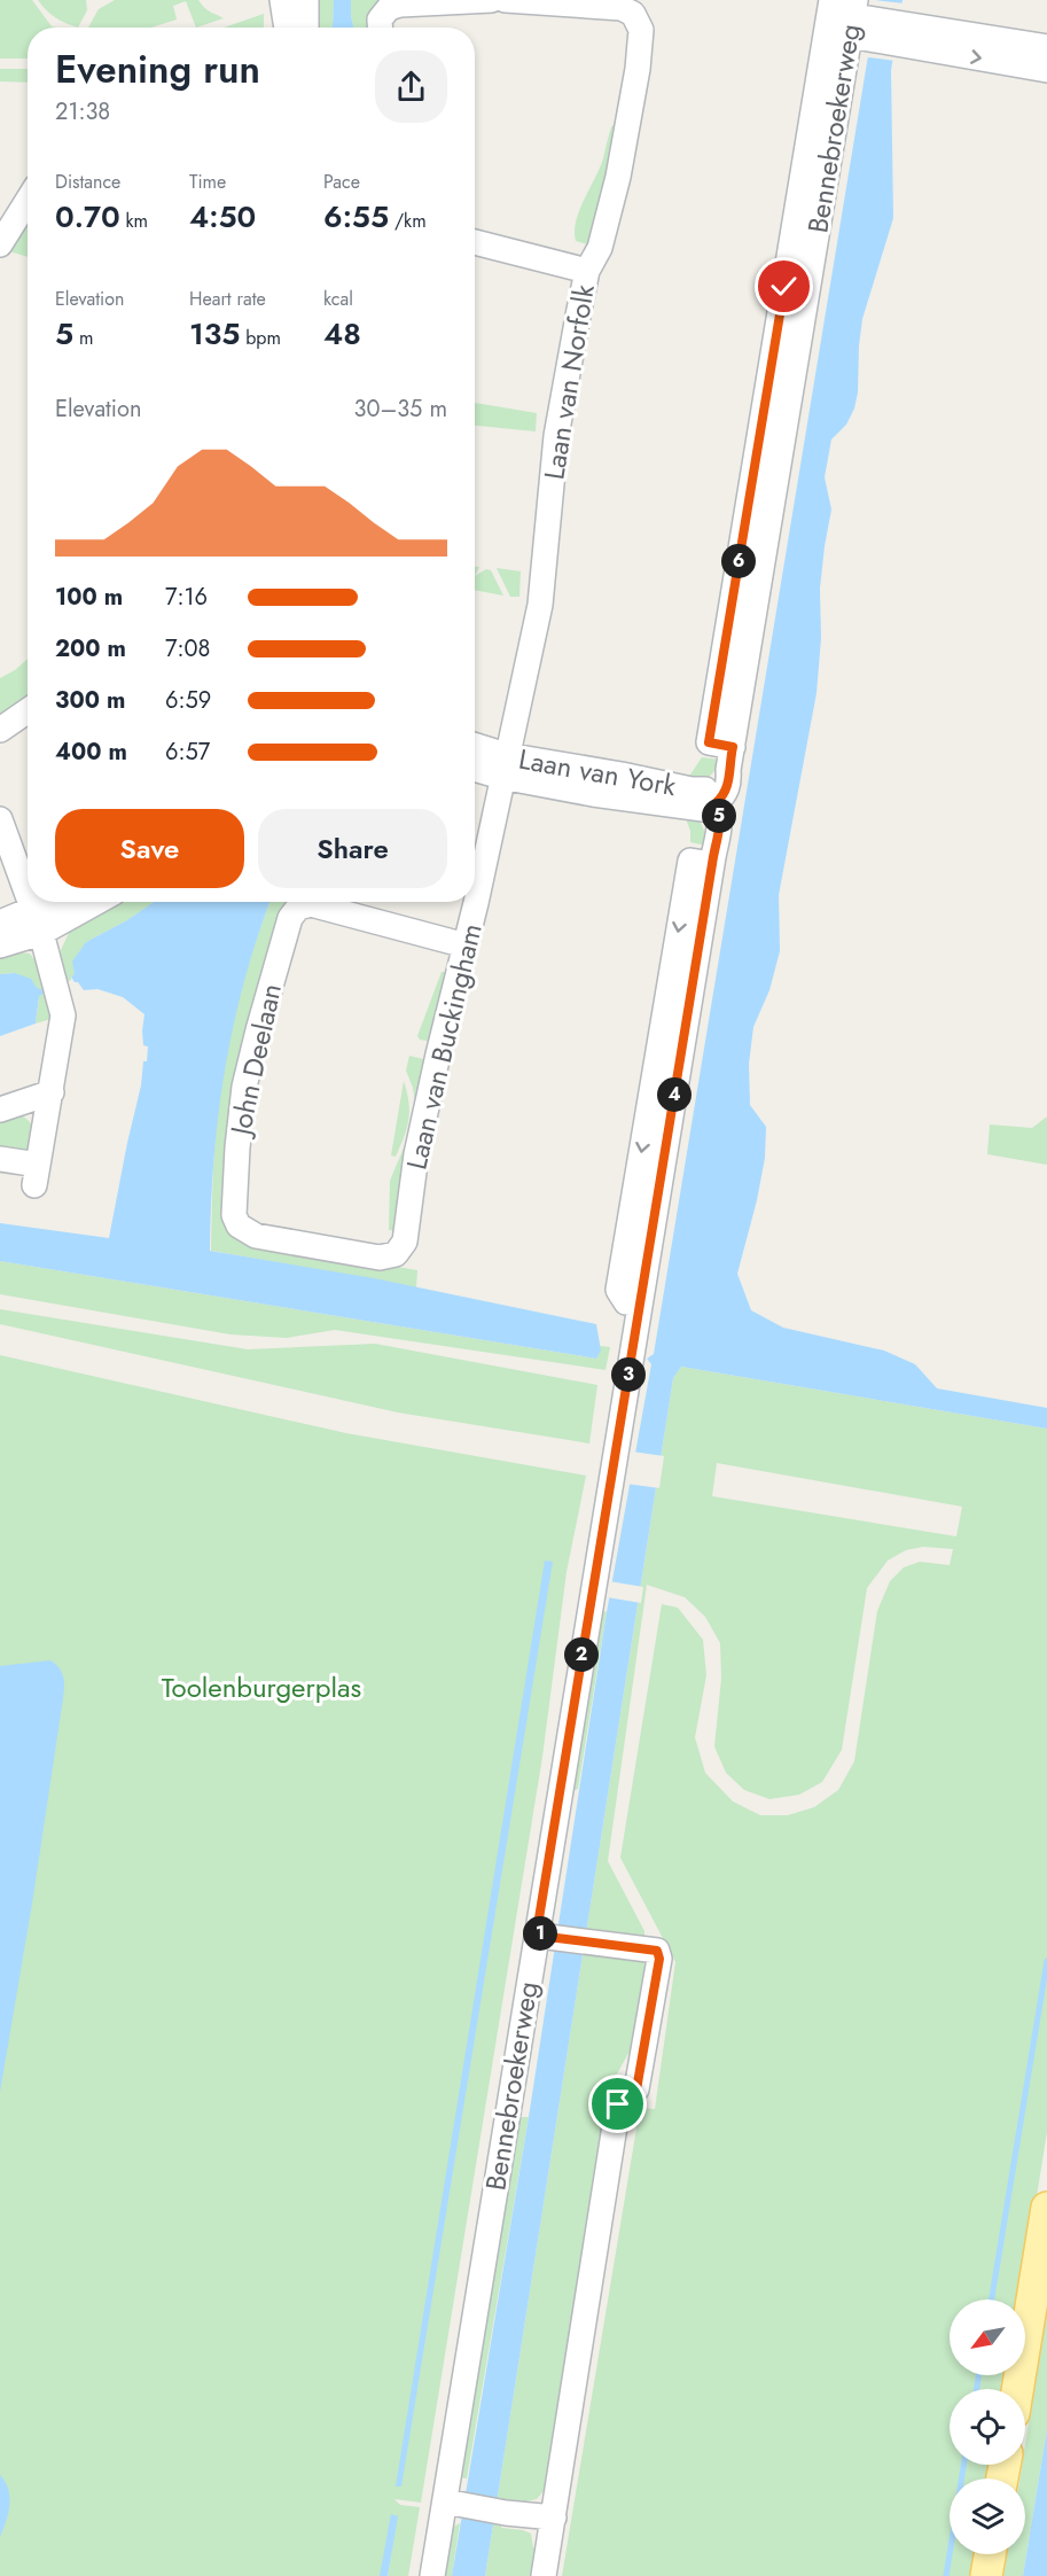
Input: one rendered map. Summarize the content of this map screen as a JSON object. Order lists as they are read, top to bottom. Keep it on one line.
{"streets":{"street":["Bennebroekerweg","Laan van Norfolk","Laan van York","Laan van Buckingham","John Deelaan"]},"crossings":[["Bennebroekerweg","Laan van York"],["Laan van Norfolk","Laan van York"],["Laan van Norfolk","Laan van Buckingham"],["Laan van York","Laan van Buckingham"],["Laan van Buckingham","John Deelaan"]],"parks":["Toolenburgerplas"],"north":"bottom left","page":{"heading":["Evening run","21:38"],"stats":[["Distance","0.70 km"],["Time","4:50"],["Pace","6:55 /km"],["Elevation","5 m"],["Heart rate","135 bpm"],["kcal","48"]],"chart":["Elevation","30–35 m"],"pins":["6","5","4","3","2","1"],"list":[{"name":"100 m","note":"7:16"},{"name":"200 m","note":"7:08"},{"name":"300 m","note":"6:59"},{"name":"400 m","note":"6:57"}],"buttons":["Save","Share"]}}
